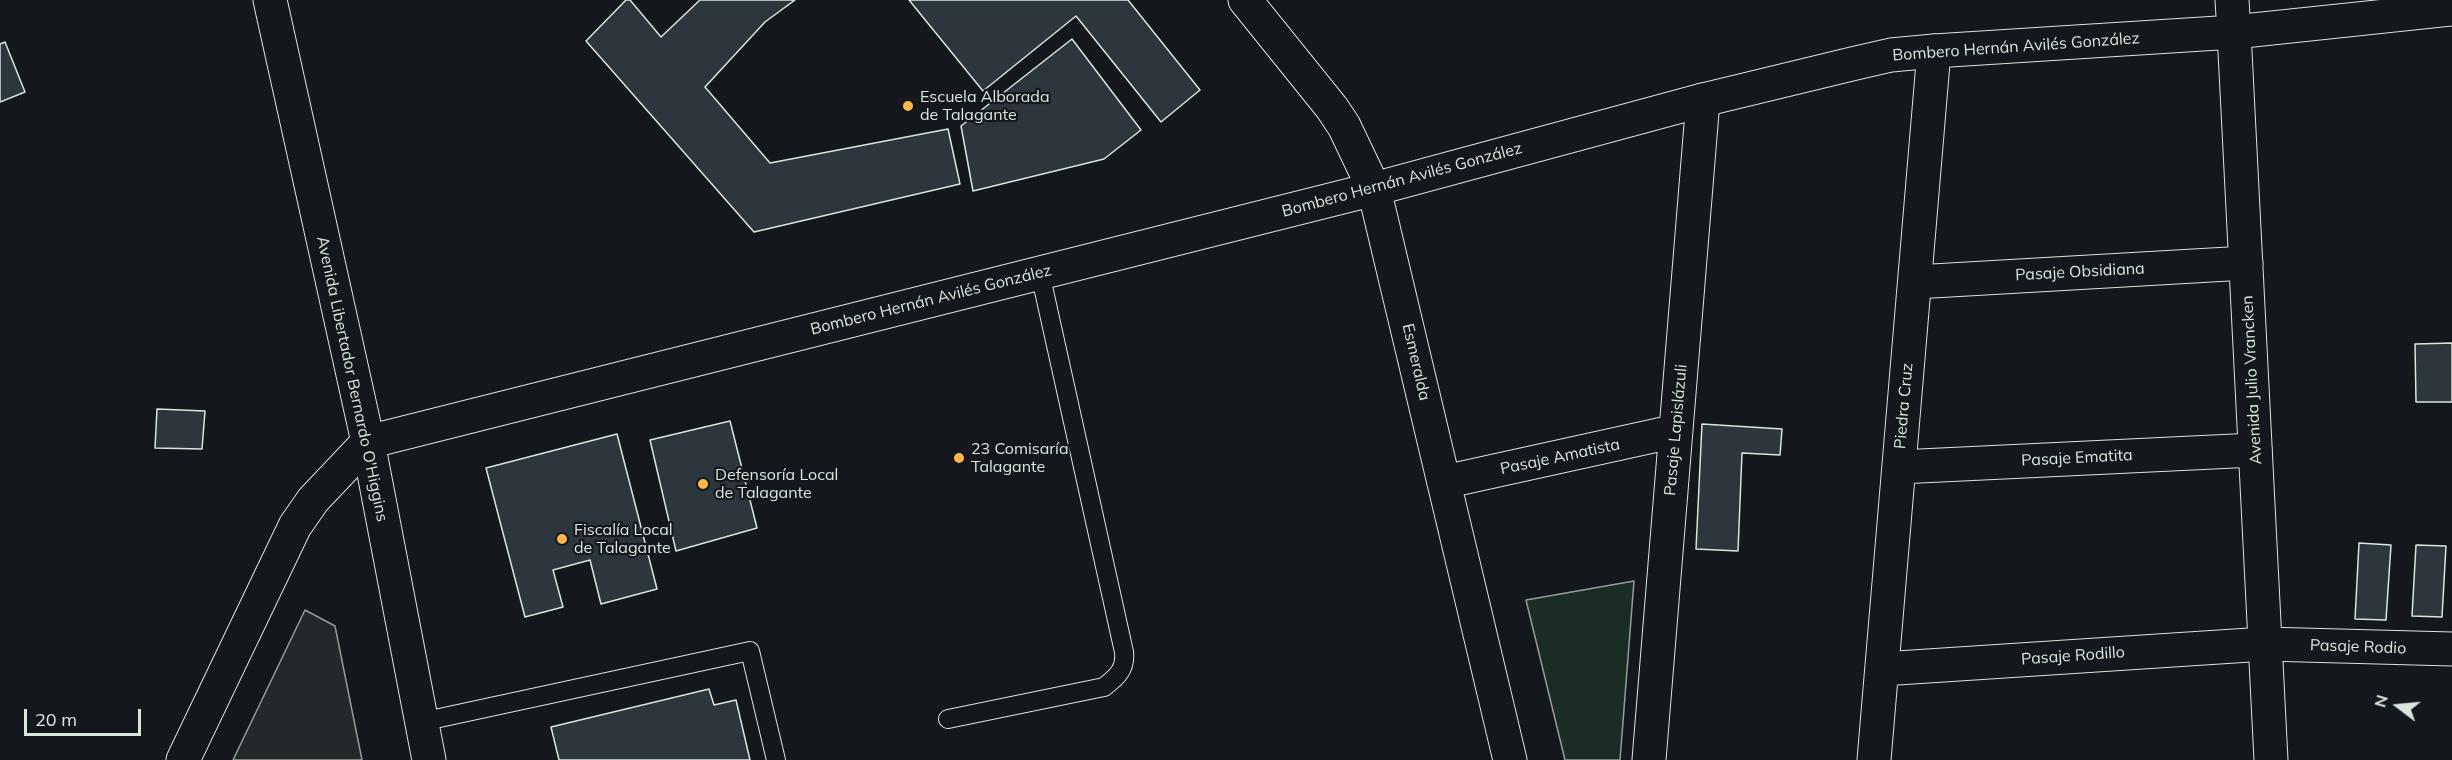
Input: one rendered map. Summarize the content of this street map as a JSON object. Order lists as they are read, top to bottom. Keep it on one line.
{"streets":{"street":["Bombero Hernán Avilés González","Pasaje Obsidiana","Esmeralda","Avenida Libertador Bernardo O'Higgins","Avenida Julio Vrancken","Piedra Cruz","Pasaje Lapislázuli","Pasaje Amatista","Pasaje Ematita","Pasaje Rodio","Pasaje Rodillo"]},"crossings":[["Bombero Hernán Avilés González","Esmeralda"],["Bombero Hernán Avilés González","Avenida Libertador Bernardo O'Higgins"],["Bombero Hernán Avilés González","Avenida Julio Vrancken"],["Bombero Hernán Avilés González","Piedra Cruz"],["Bombero Hernán Avilés González","Pasaje Lapislázuli"],["Pasaje Obsidiana","Avenida Julio Vrancken"],["Pasaje Obsidiana","Piedra Cruz"],["Esmeralda","Pasaje Amatista"],["Avenida Julio Vrancken","Pasaje Ematita"],["Avenida Julio Vrancken","Pasaje Rodio"],["Avenida Julio Vrancken","Pasaje Rodillo"],["Piedra Cruz","Pasaje Ematita"],["Piedra Cruz","Pasaje Rodillo"],["Pasaje Lapislázuli","Pasaje Amatista"],["Pasaje Rodio","Pasaje Rodillo"]],"places":["Escuela Alborada de Talagante","23 Comisaría Talagante","Defensoría Local de Talagante","Fiscalía Local de Talagante"],"scale_bar":"20 m","north":"left"}
